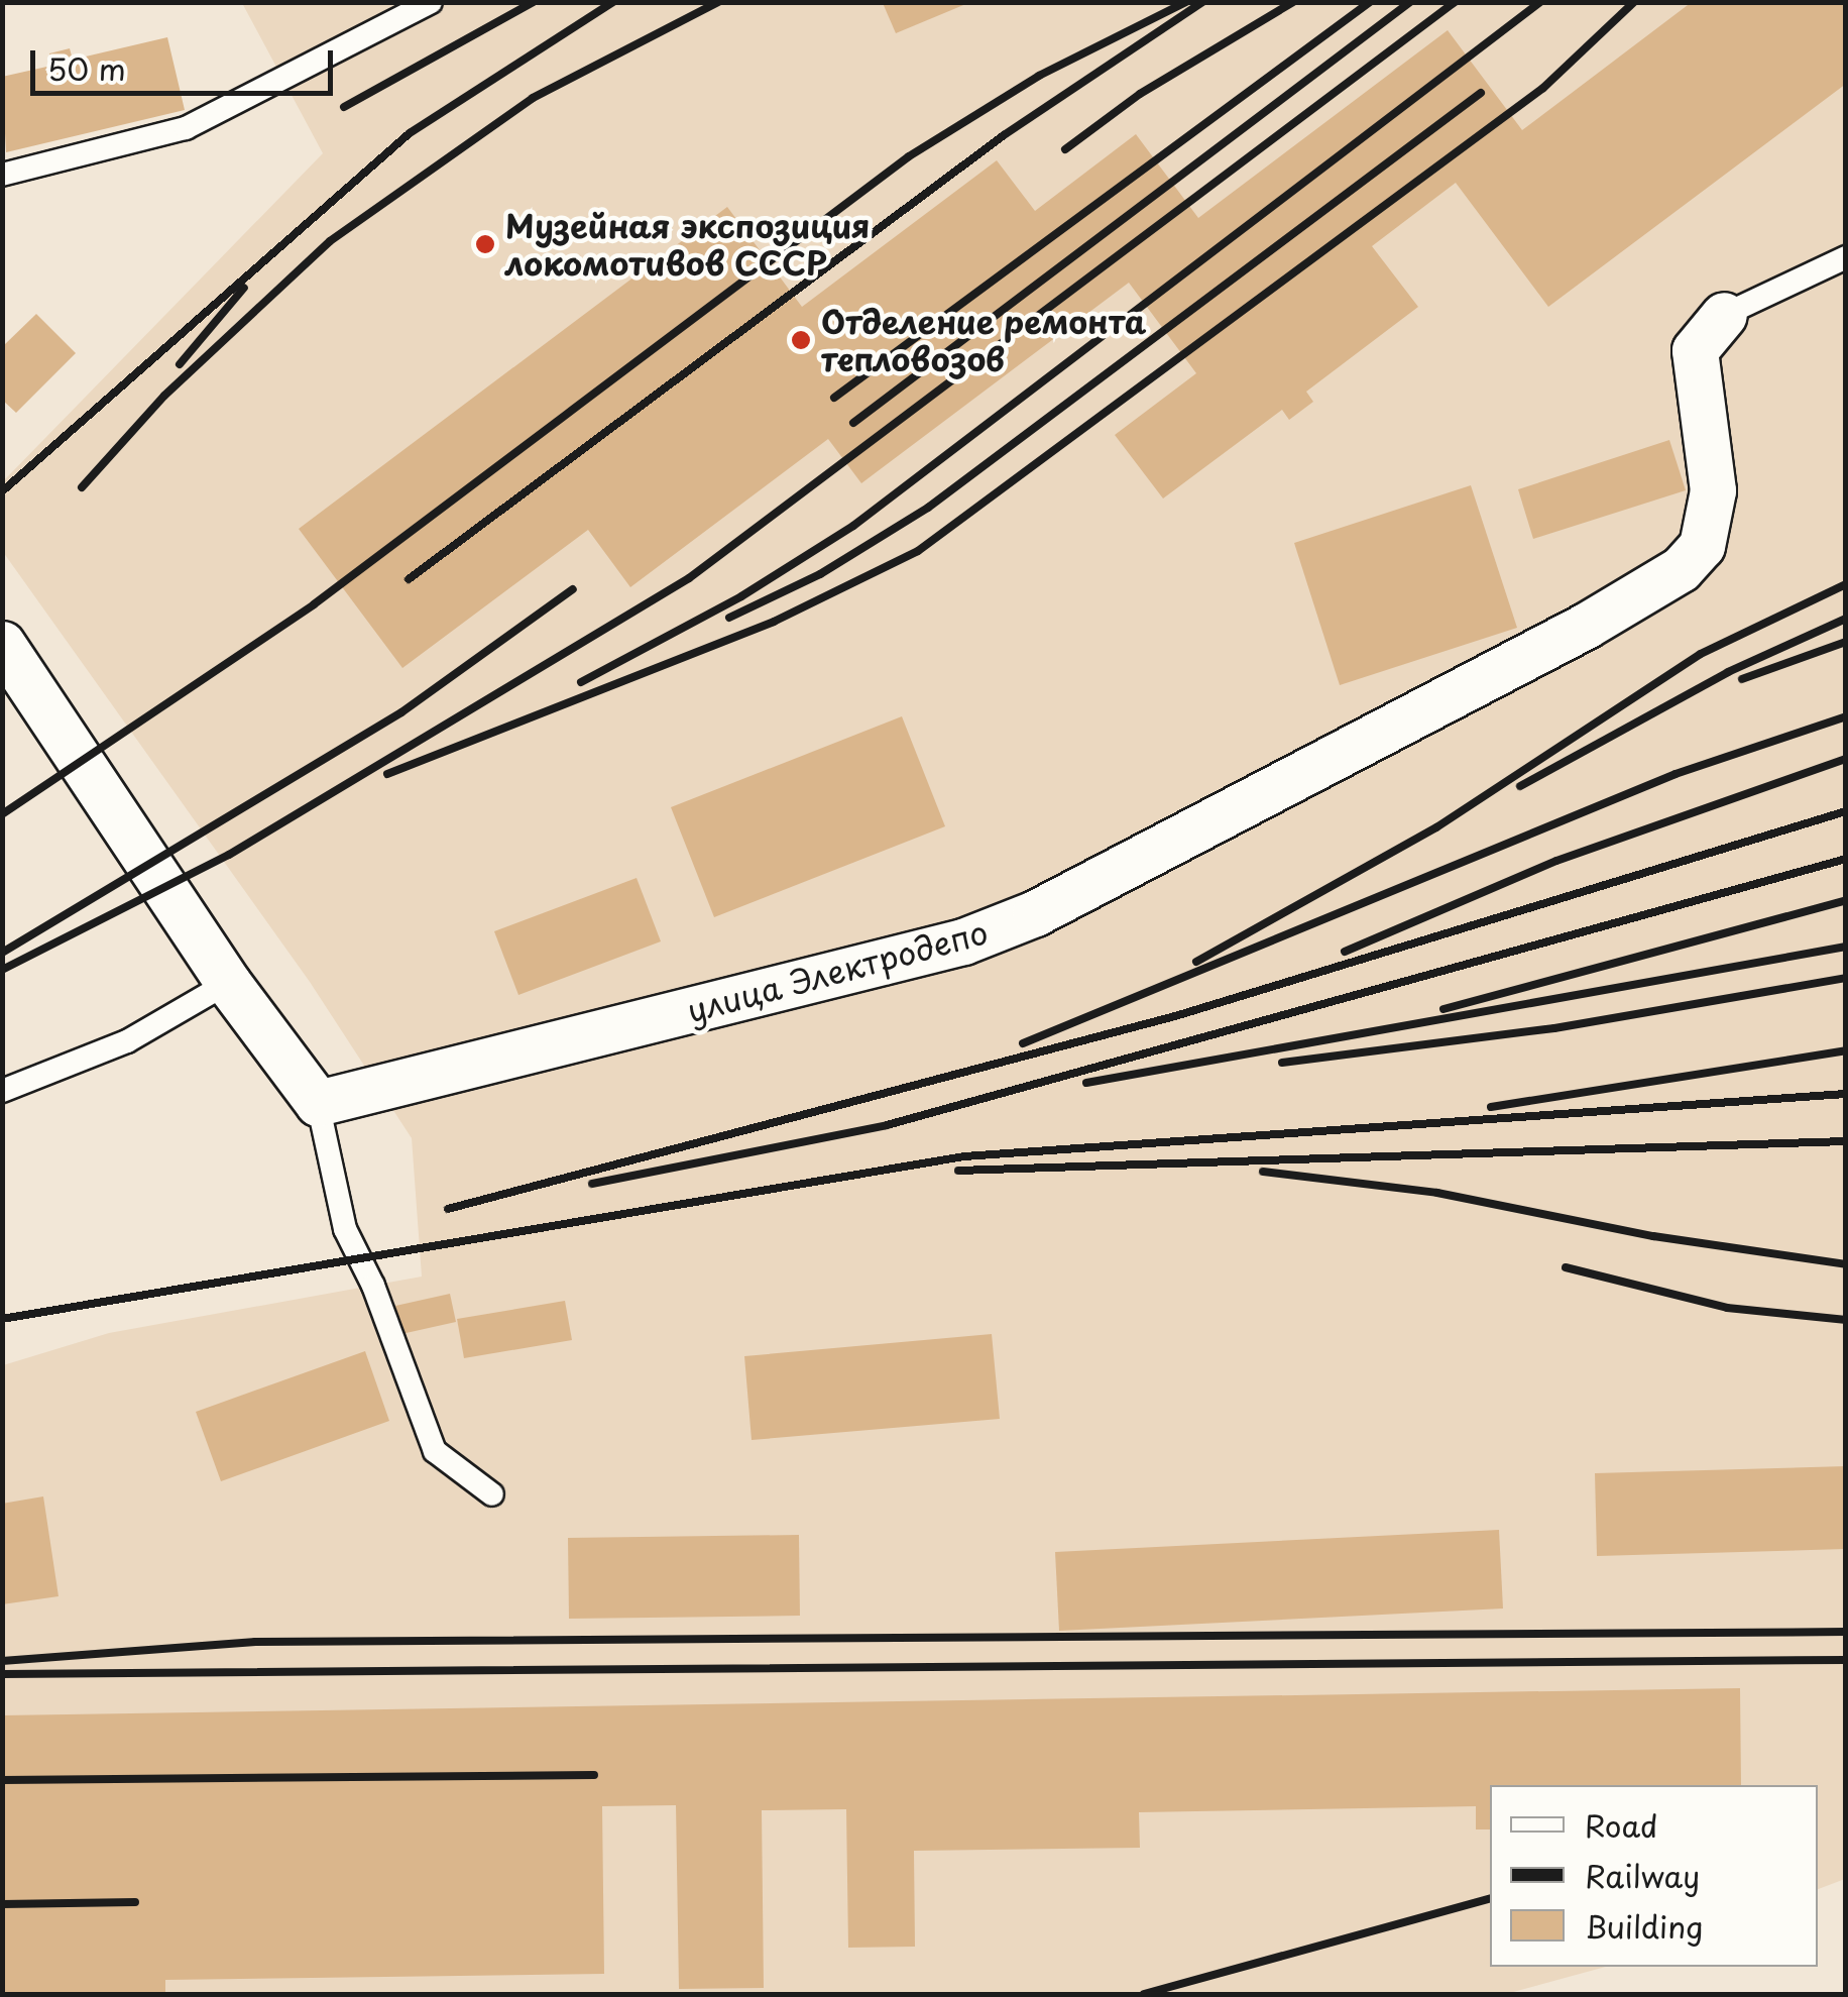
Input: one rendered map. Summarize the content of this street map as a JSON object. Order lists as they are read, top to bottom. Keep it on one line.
{"streets":{"street":["улица Электродепо"]},"places":["Музейная экспозиция локомотивов СССР","Отделение ремонта тепловозов"],"legend":["Road","Railway","Building"],"scale_bar":"50 m"}
